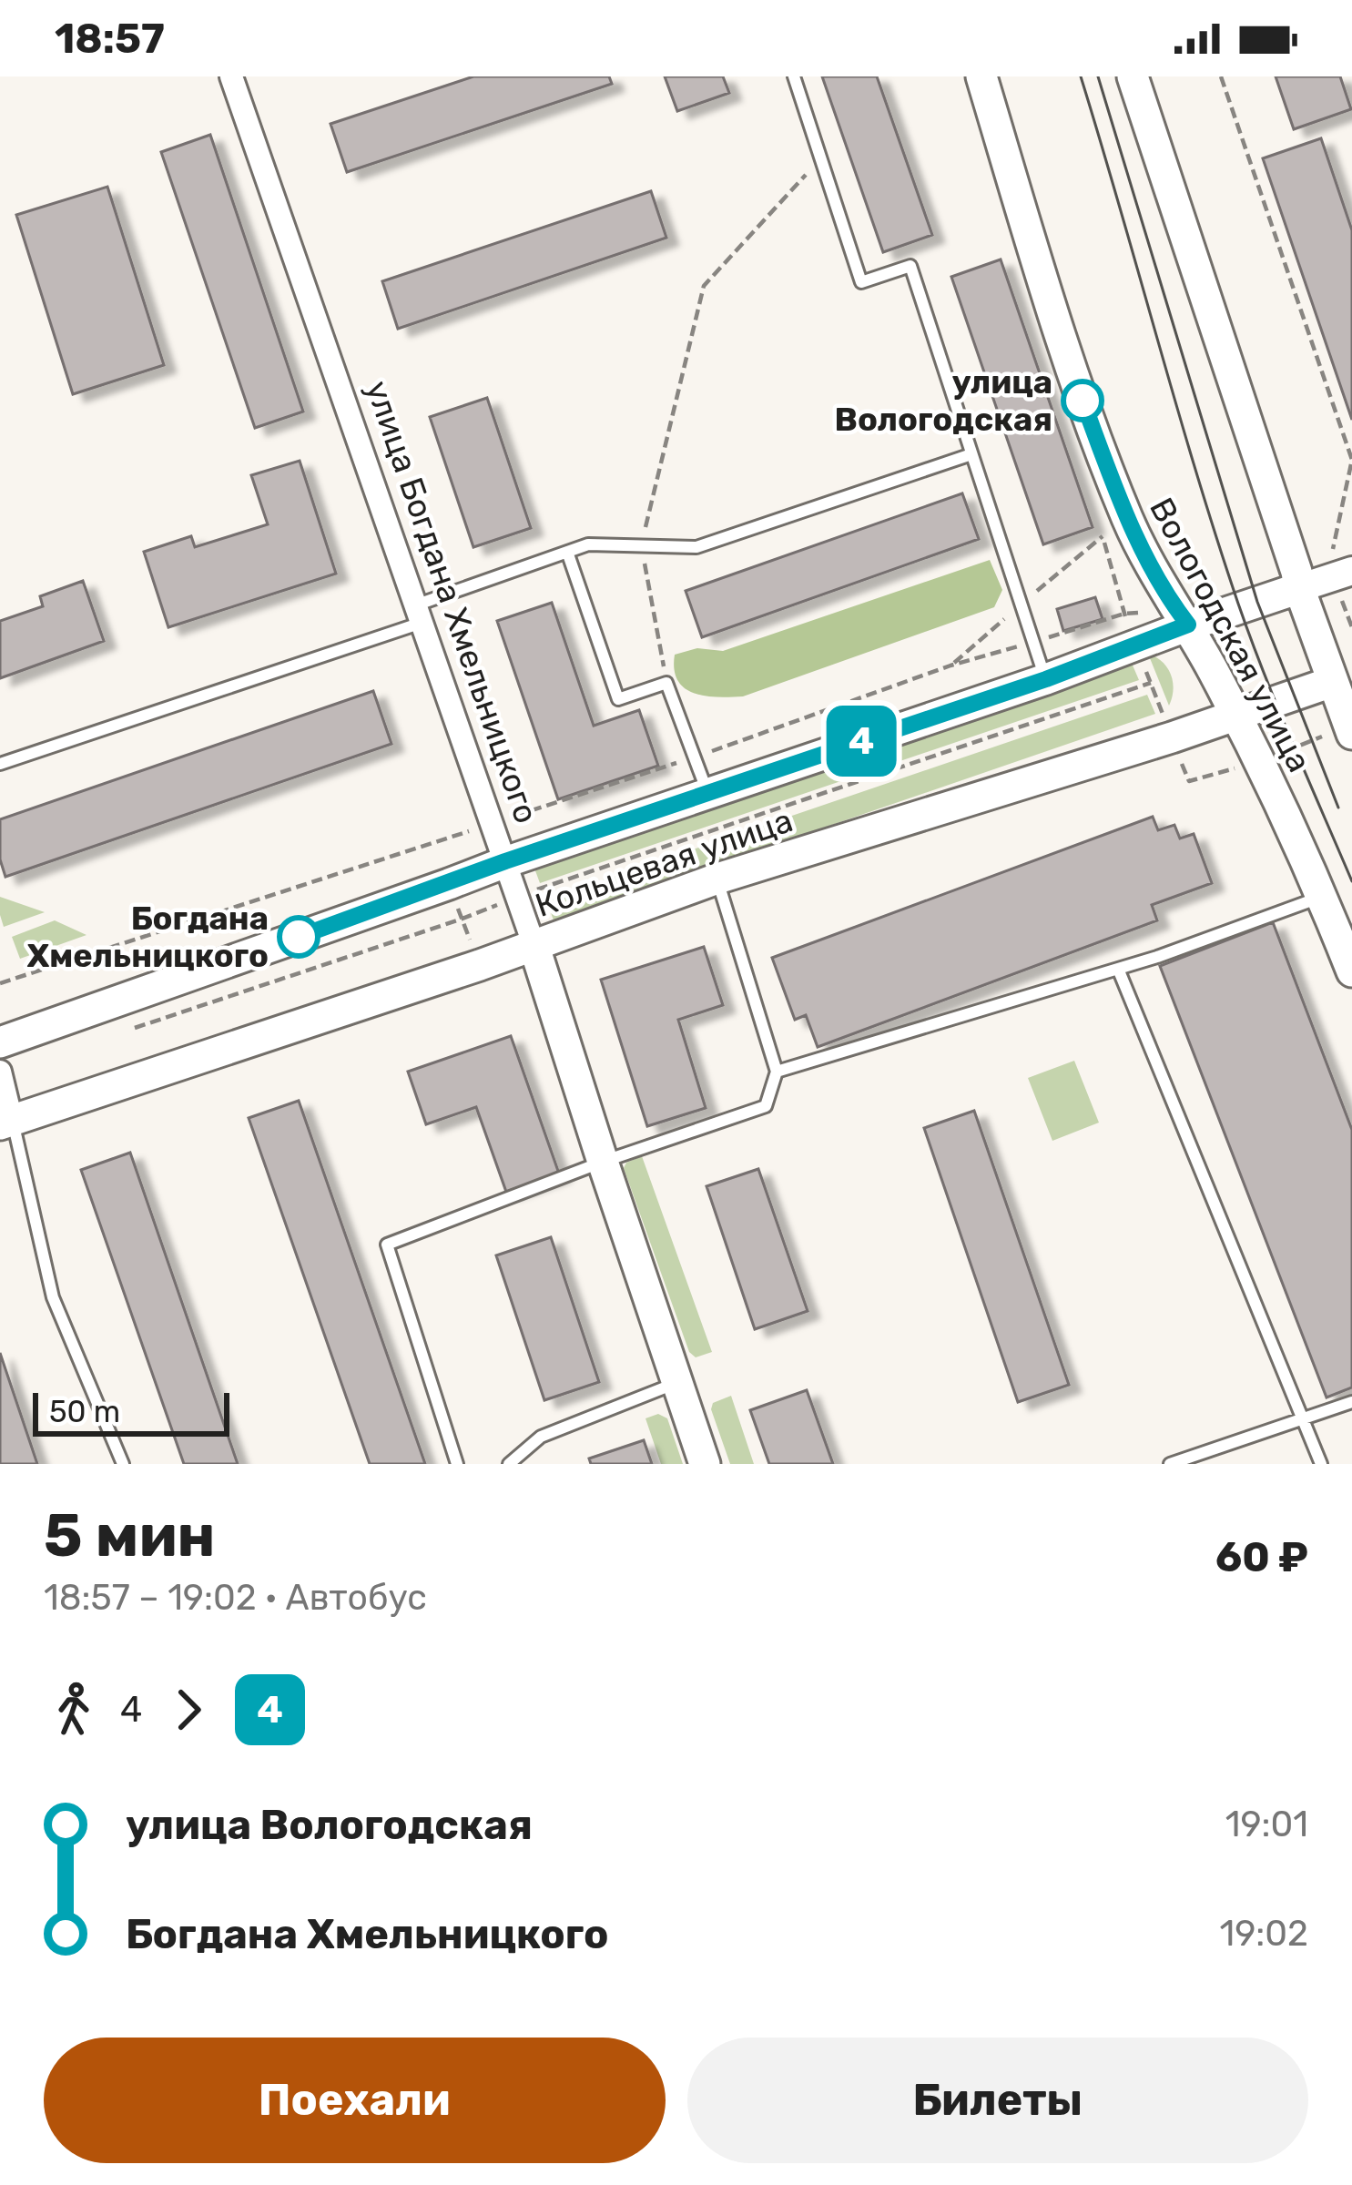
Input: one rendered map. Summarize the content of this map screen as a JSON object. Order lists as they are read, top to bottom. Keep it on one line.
{"streets":{"main road":["улица Богдана Хмельницкого","Вологодская улица","Кольцевая улица"]},"crossings":[["улица Богдана Хмельницкого","Кольцевая улица"],["Вологодская улица","Кольцевая улица"]],"places":["улица Вологодская","Богдана Хмельницкого"],"lines":["bus line 4"],"scale_bar":"50 m","page":{"status":"18:57","on_map":"4","scale":"50 m","heading":["5 мин","18:57 – 19:02 · Автобус","60 ₽"],"legs":["4","4"],"list":[{"name":"улица Вологодская","value":"19:01"},{"name":"Богдана Хмельницкого","value":"19:02"}],"buttons":["Поехали","Билеты"]}}
